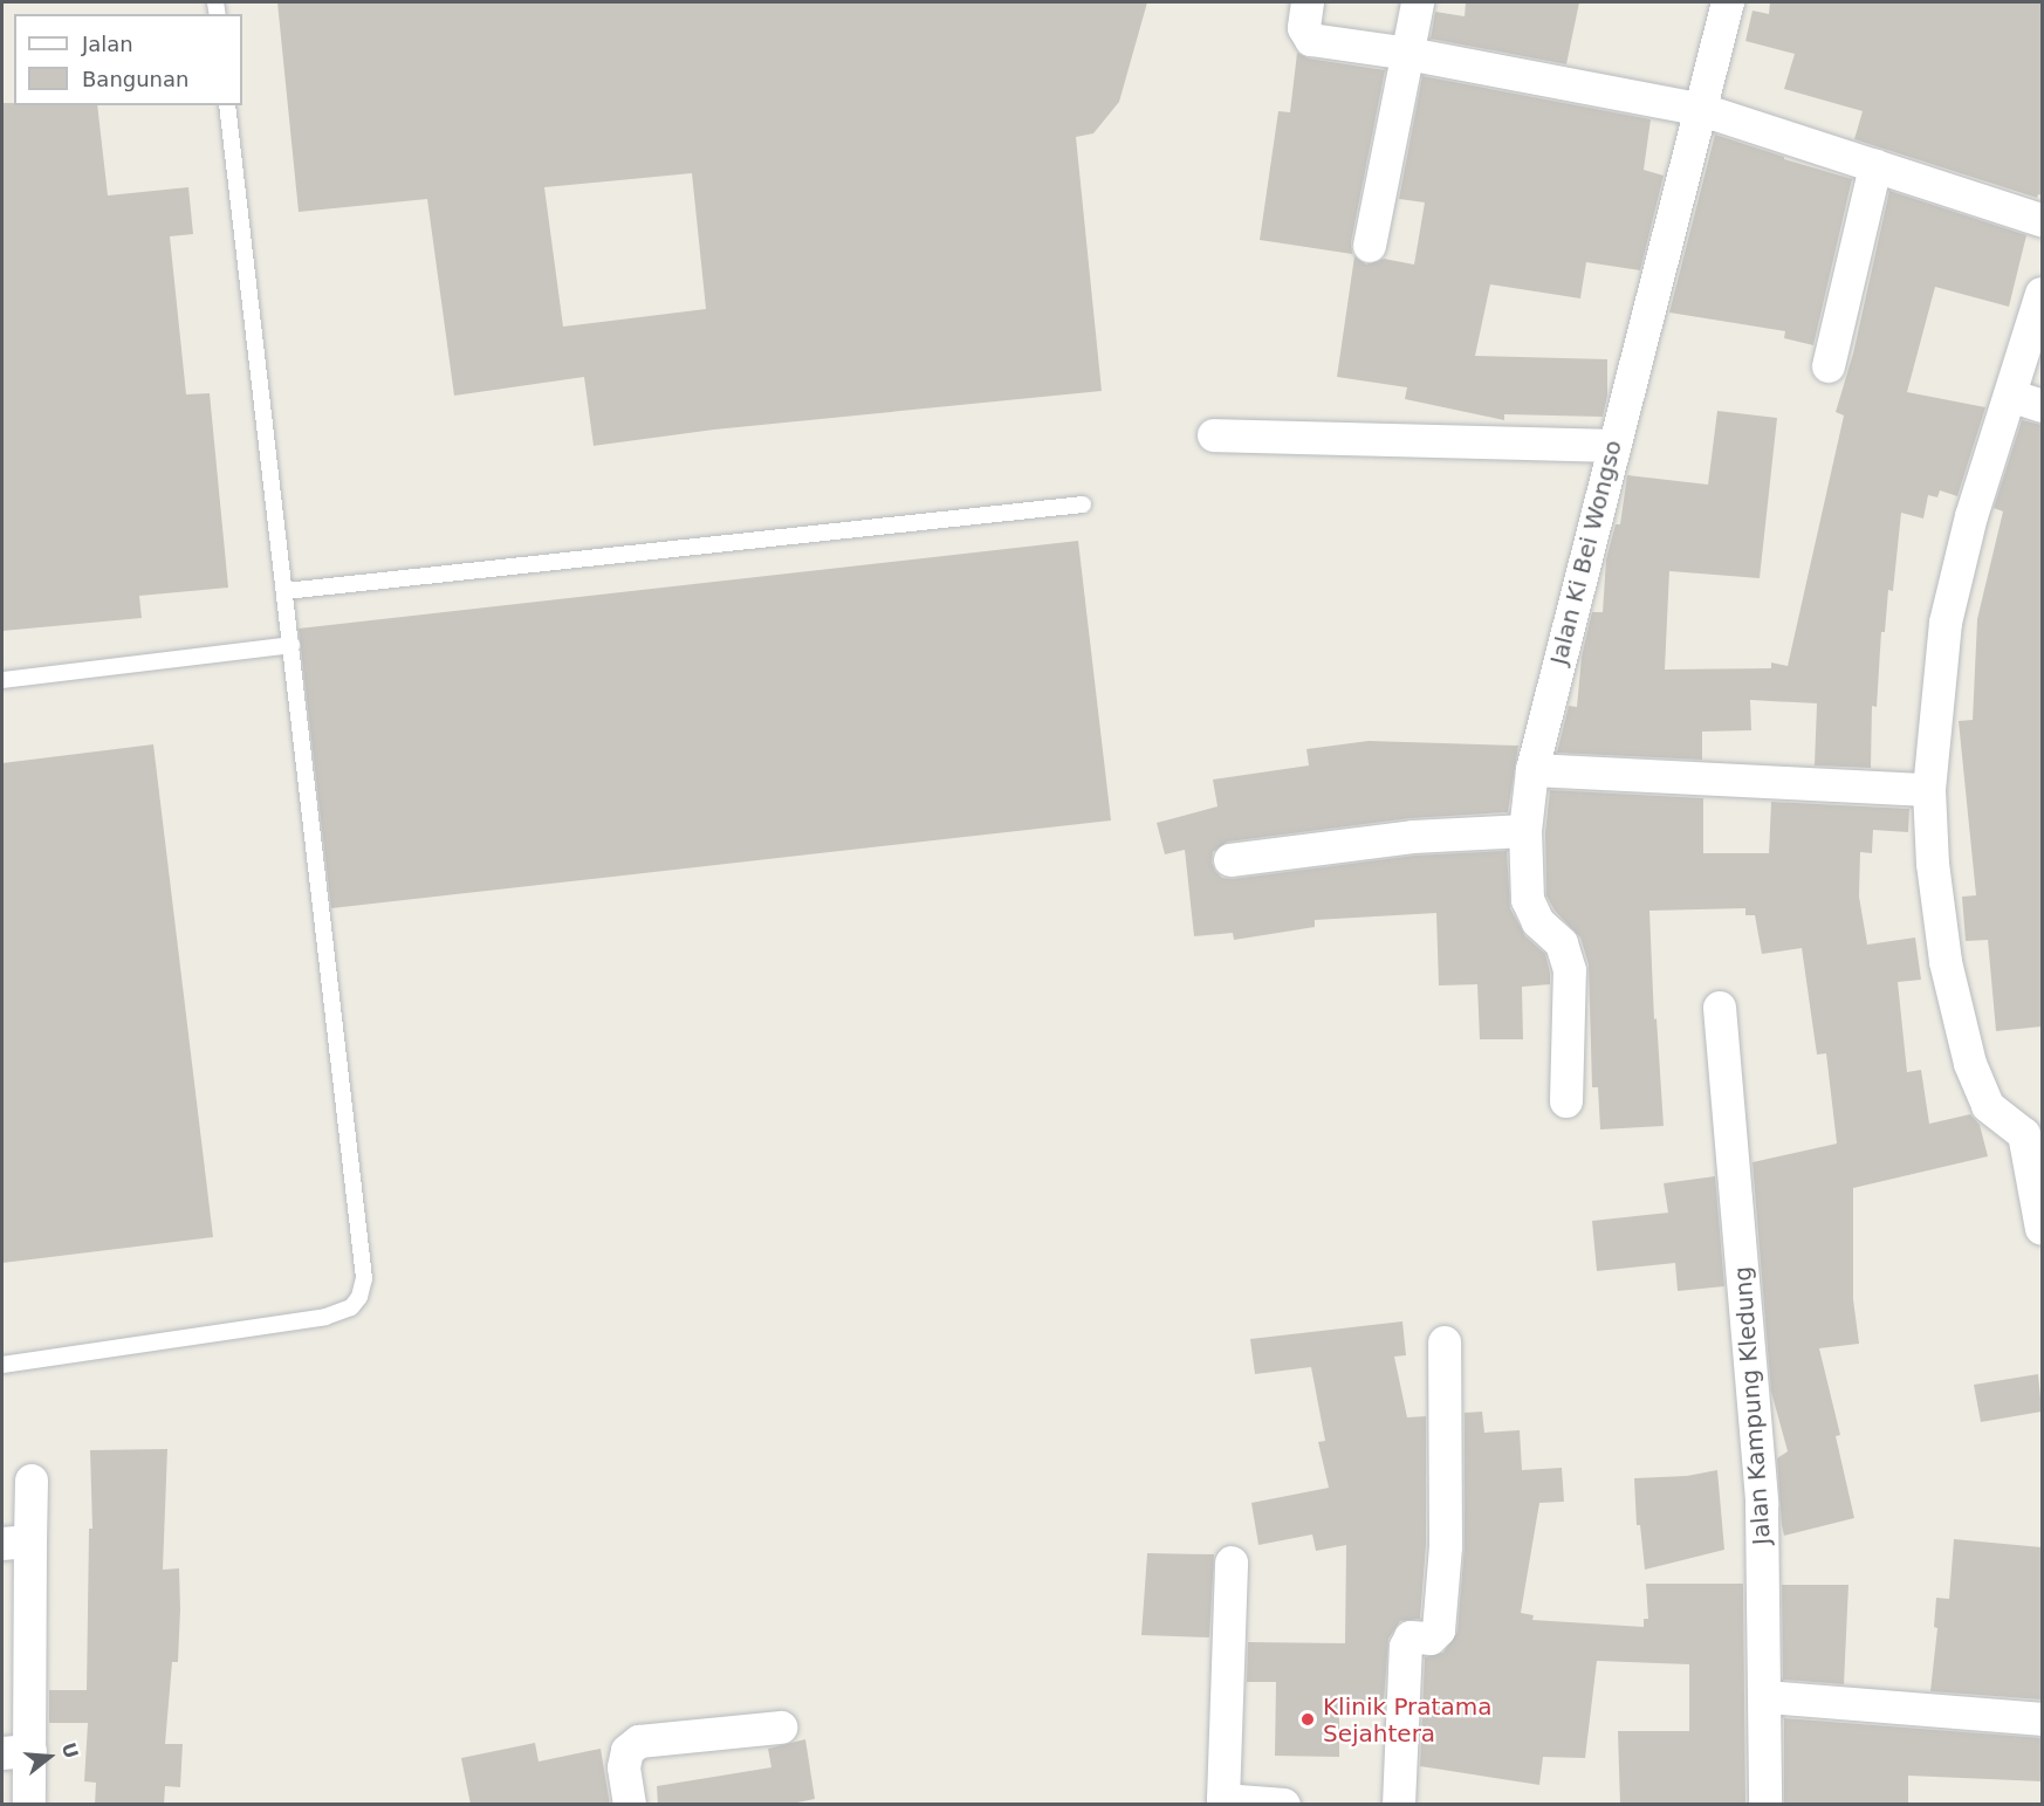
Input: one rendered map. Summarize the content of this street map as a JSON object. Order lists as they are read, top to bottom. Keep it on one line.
{"streets":{"street":["Jalan Ki Bei Wongso","Jalan Kampung Kledung"]},"places":["Klinik Pratama Sejahtera"],"legend":["Jalan","Bangunan"],"north":"right"}
